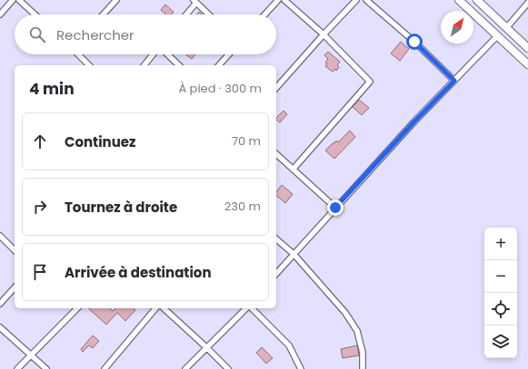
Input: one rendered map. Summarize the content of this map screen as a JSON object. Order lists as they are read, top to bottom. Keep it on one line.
{"north":"top right","page":{"search":"Rechercher","heading":["4 min","À pied · 300 m"],"list":[["Continuez","70 m"],["Tournez à droite","230 m"],"Arrivée à destination"],"map_buttons":["+","−"]}}
